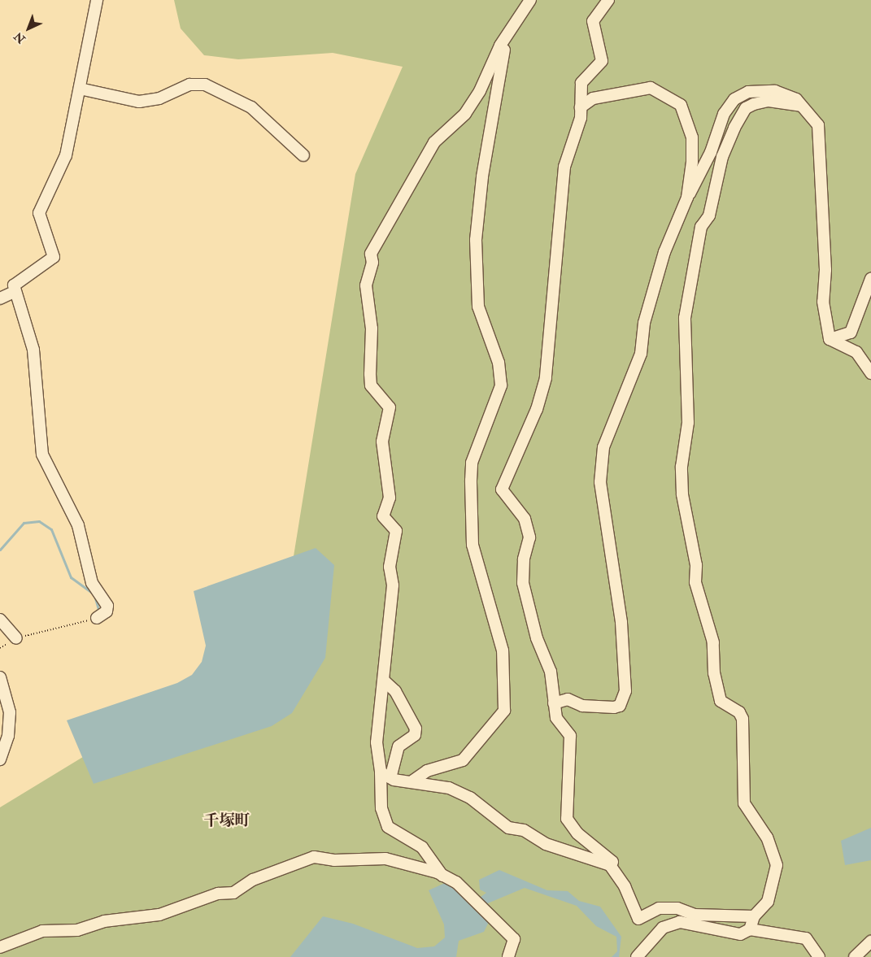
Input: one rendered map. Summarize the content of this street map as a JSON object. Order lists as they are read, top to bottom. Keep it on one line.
{"districts":["千塚町"],"north":"bottom left"}
